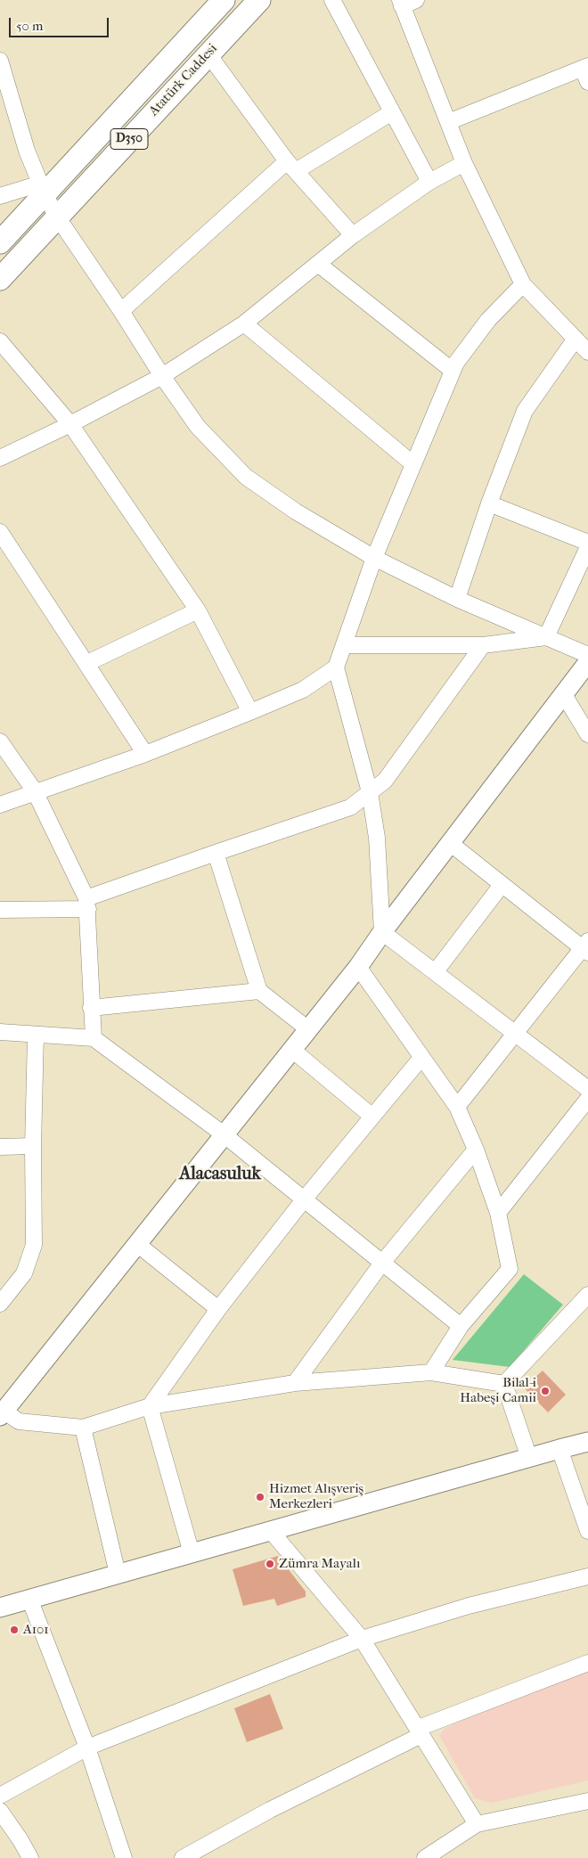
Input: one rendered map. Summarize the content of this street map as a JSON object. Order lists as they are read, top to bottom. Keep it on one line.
{"streets":{"highway":["Atatürk Caddesi","D350"]},"districts":["Alacasuluk"],"places":["Bilal-i Habeşi Camii","Hizmet Alışveriş Merkezleri","Zümra Mayalı","A101"],"scale_bar":"50 m"}
